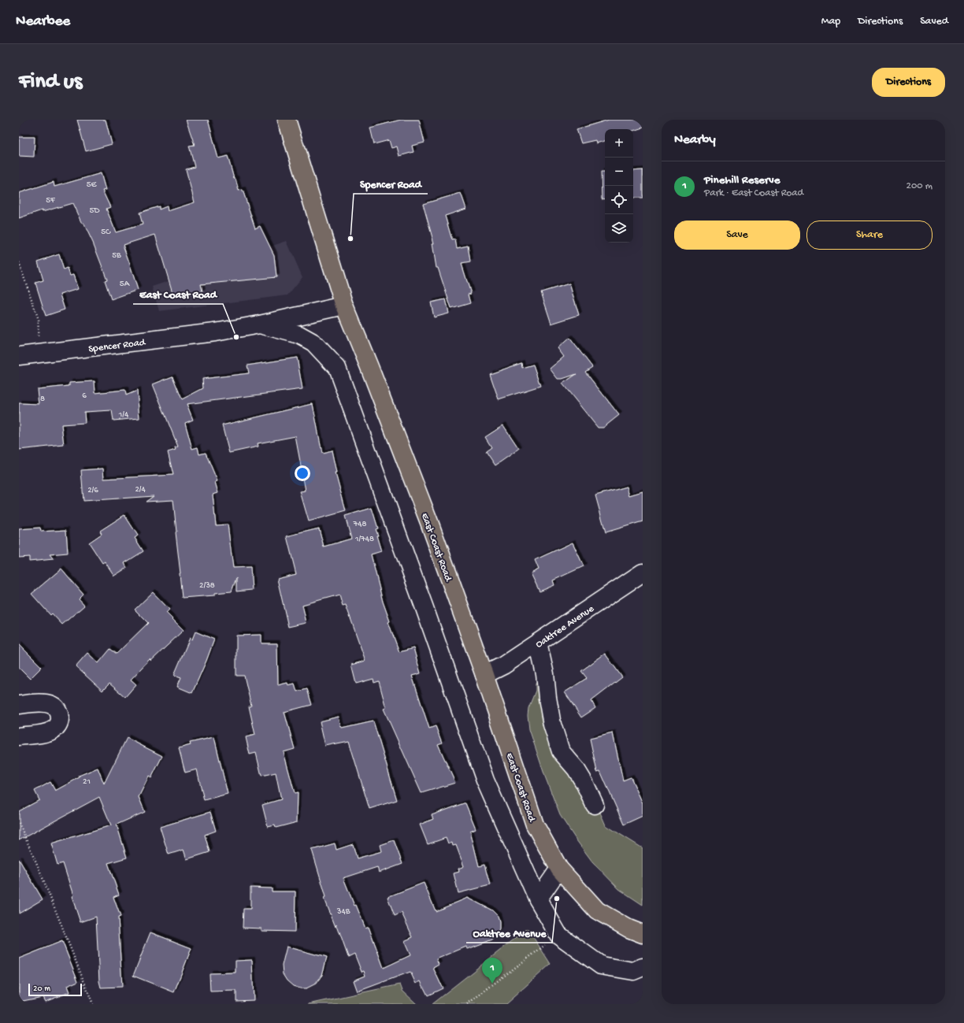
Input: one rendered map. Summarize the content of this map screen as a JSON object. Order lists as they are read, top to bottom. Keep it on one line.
{"streets":{"main road":["East Coast Road"],"street":["Spencer Road","Oaktree Avenue"]},"crossings":[["Spencer Road","East Coast Road"],["East Coast Road","Oaktree Avenue"]],"places":["Spencer Road","East Coast Road","Oaktree Avenue"],"house_numbers":["5E","5F","5D","5C","5B","5A","6","8","1/4","2/4","2/6","748","1/748","2/38","21","34B"],"scale_bar":"20 m","page":{"header":"Nearbee","nav":["Map","Directions","Saved"],"buttons":["Directions",["Save","Share"]],"title":"Find us","heading":"Nearby","map_buttons":["+","−"],"list":[{"mark":"1","name":"Pinehill Reserve","note":"Park · East Coast Road","value":"200 m"}],"pins":"1","scale":"20 m"}}
